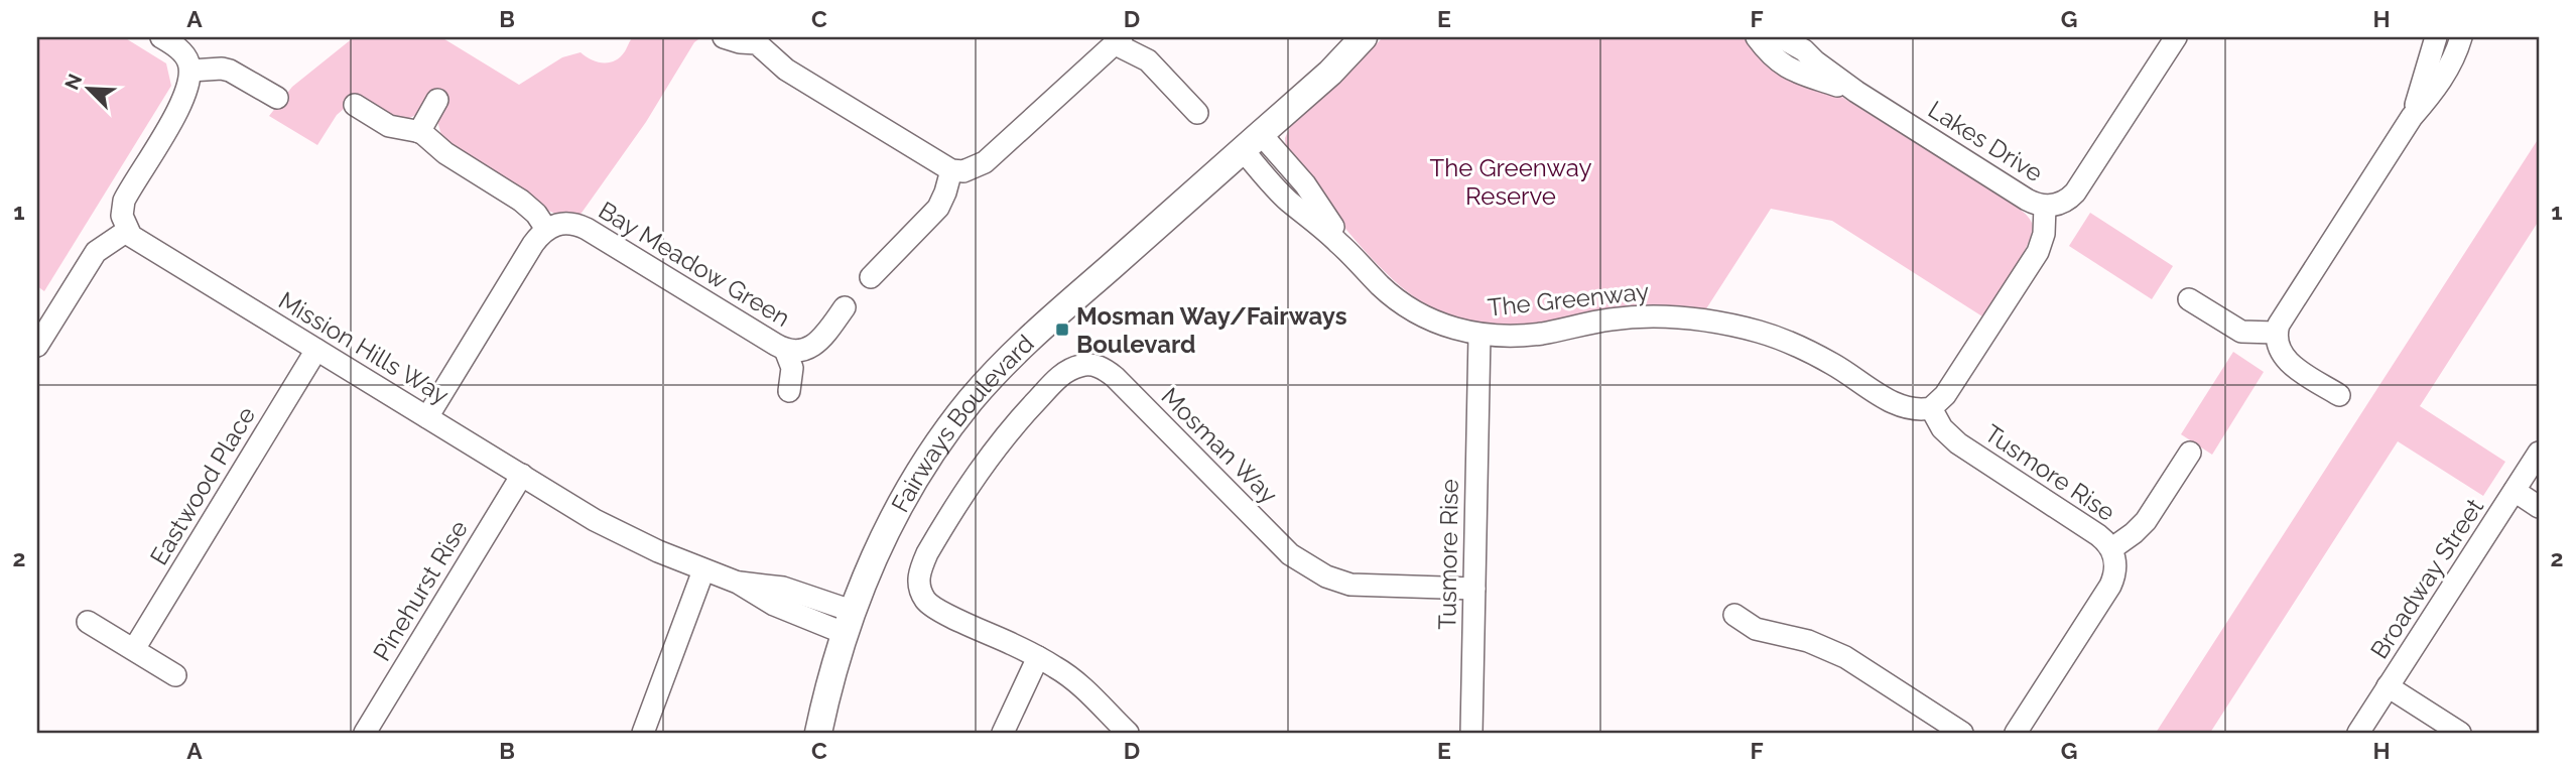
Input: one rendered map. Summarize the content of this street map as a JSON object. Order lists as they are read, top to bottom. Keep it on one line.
{"streets":{"street":["Lakes Drive","Bay Meadow Green","The Greenway","Mission Hills Way","Fairways Boulevard","Mosman Way","Tusmore Rise","Eastwood Place","Broadway Street","Pinehurst Rise"]},"crossings":[["The Greenway","Fairways Boulevard"],["The Greenway","Tusmore Rise"],["Mission Hills Way","Fairways Boulevard"],["Mission Hills Way","Eastwood Place"],["Mission Hills Way","Pinehurst Rise"],["Mosman Way","Tusmore Rise"]],"parks":["The Greenway Reserve"],"places":{"transit":["Mosman Way/Fairways Boulevard"]},"north":"top left","grid":{"columns":["A","B","C","D","E","F","G","H"],"rows":["1","2"]}}
